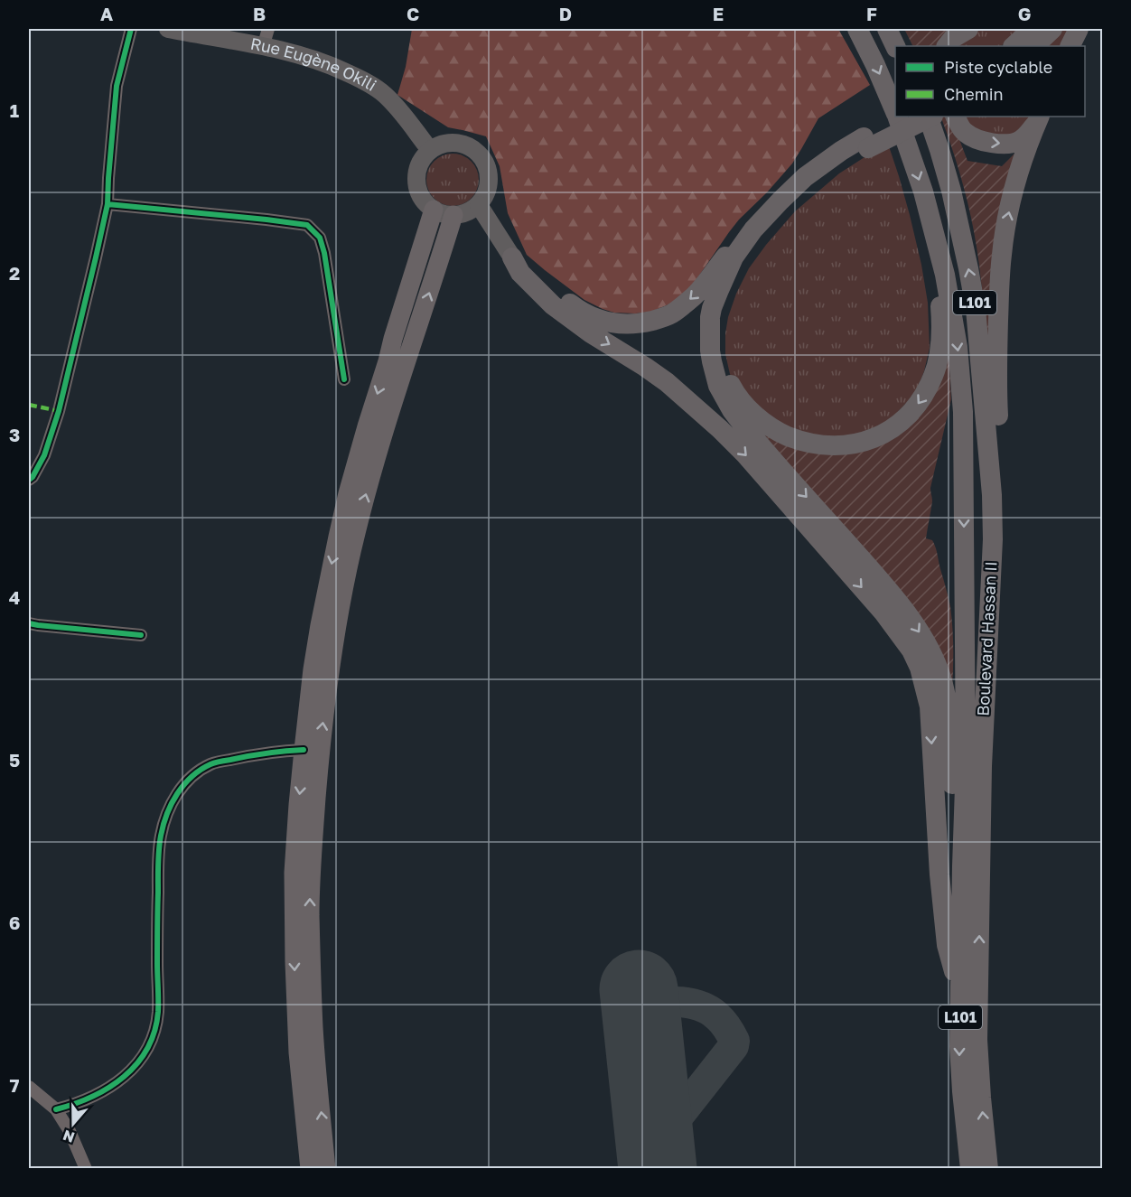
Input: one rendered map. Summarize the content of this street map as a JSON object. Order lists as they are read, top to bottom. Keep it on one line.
{"streets":{"highway":["L101","Boulevard Hassan II"],"main road":["Rue Eugène Okili"]},"legend":["Piste cyclable","Chemin"],"north":"bottom","grid":{"columns":["A","B","C","D","E","F","G"],"rows":["1","2","3","4","5","6","7"]}}
